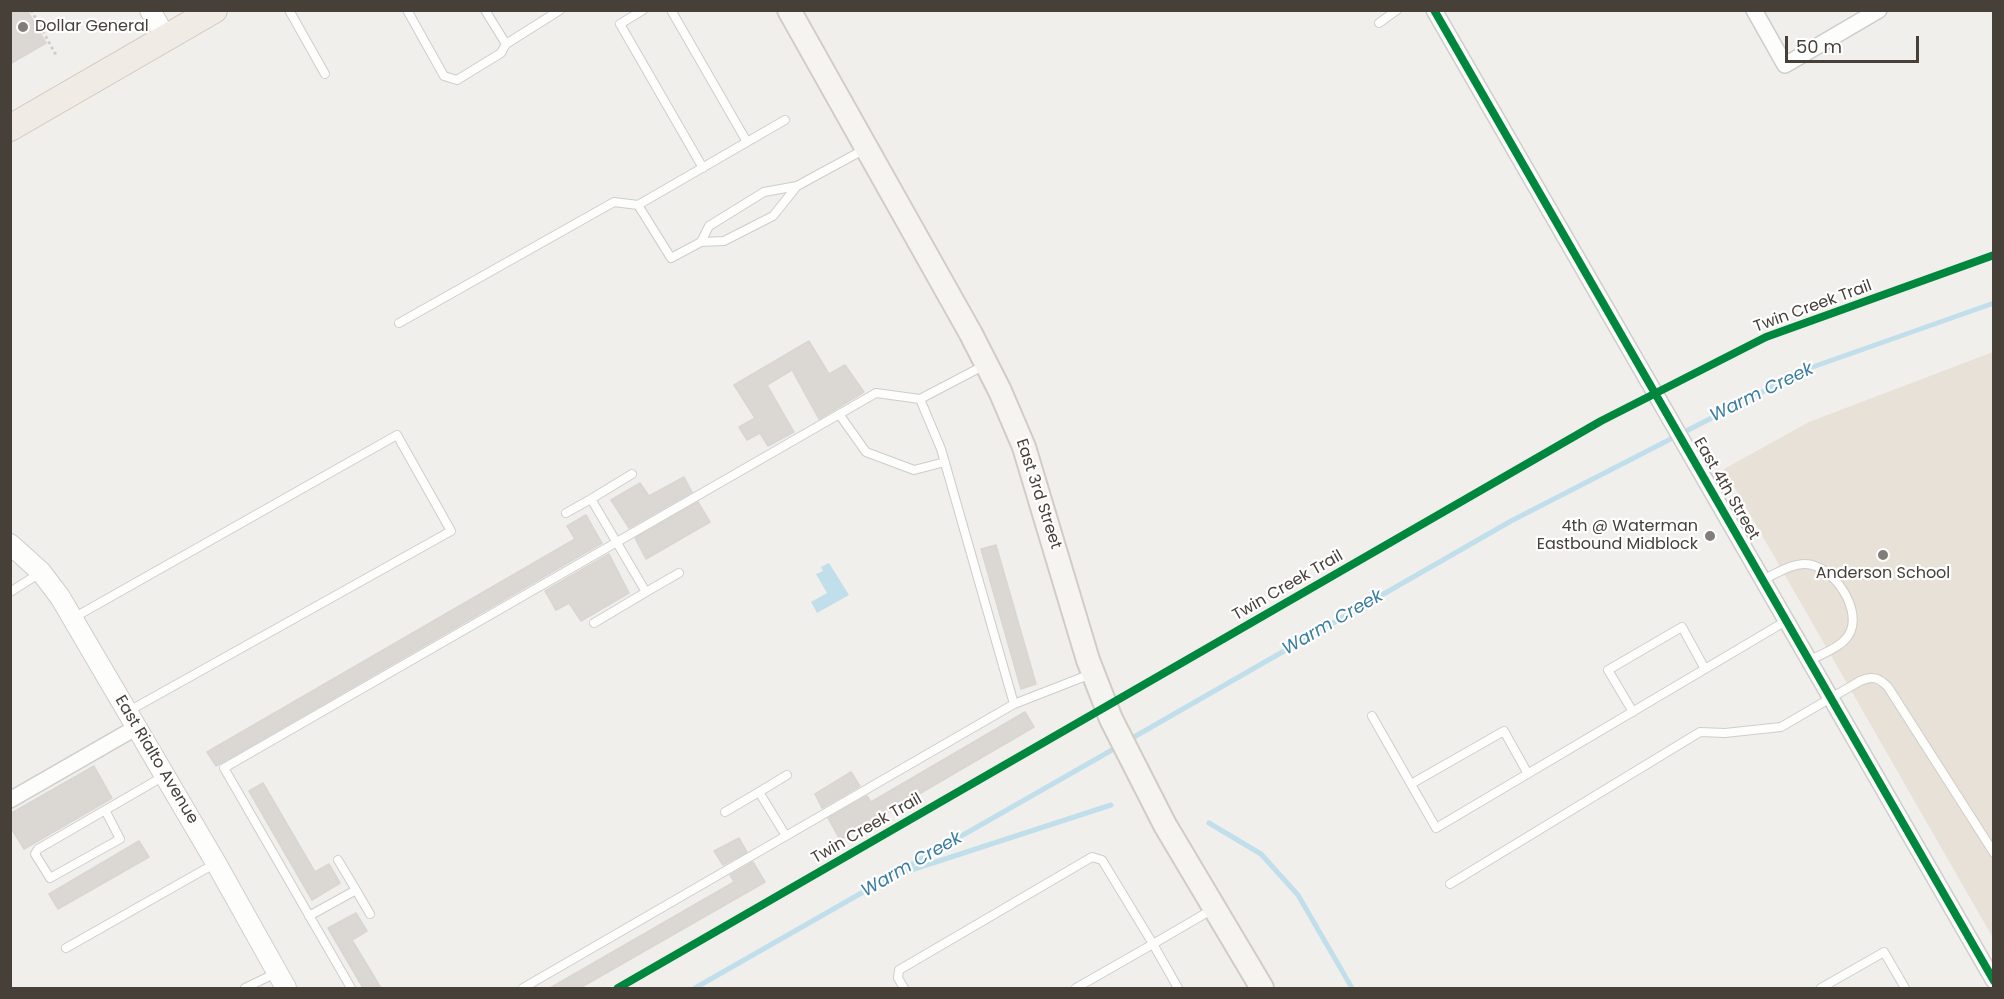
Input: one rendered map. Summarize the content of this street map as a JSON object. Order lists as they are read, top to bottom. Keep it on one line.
{"streets":{"main road":["East 3rd Street"],"street":["East 4th Street","East Rialto Avenue"],"cycle path":["Twin Creek Trail"]},"water":["Warm Creek"],"places":["Dollar General","4th @ Waterman Eastbound Midblock","Anderson School"],"scale_bar":"50 m"}
